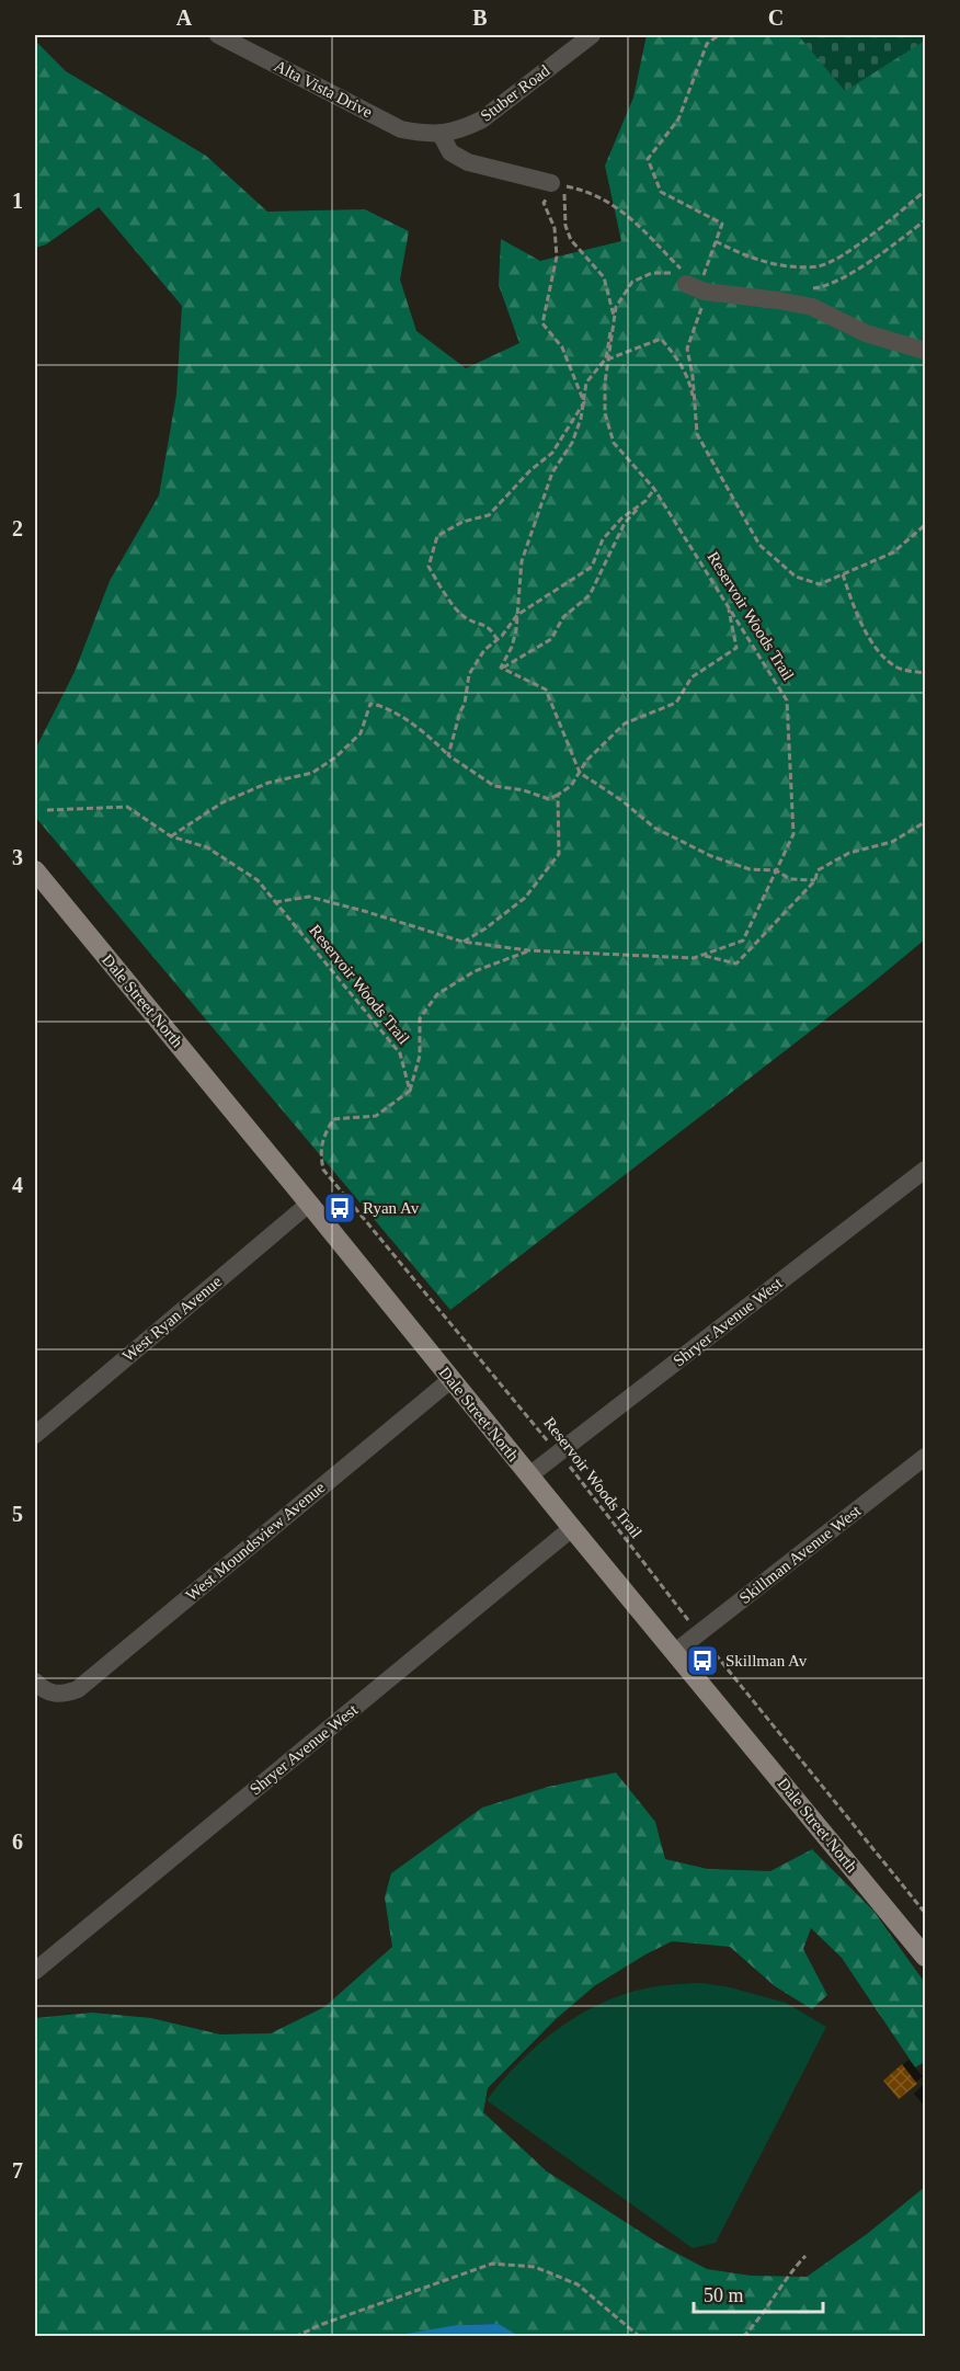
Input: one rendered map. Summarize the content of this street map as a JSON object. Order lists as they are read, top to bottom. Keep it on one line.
{"streets":{"main road":["Dale Street North"],"street":["Alta Vista Drive","Stuber Road","West Ryan Avenue","Shryer Avenue West","West Moundsview Avenue","Skillman Avenue West"],"path":["Reservoir Woods Trail"]},"crossings":[["Alta Vista Drive","Stuber Road"],["Reservoir Woods Trail","Shryer Avenue West"],["Reservoir Woods Trail","Skillman Avenue West"],["Dale Street North","West Ryan Avenue"],["Dale Street North","Shryer Avenue West"],["Dale Street North","West Moundsview Avenue"],["Dale Street North","Skillman Avenue West"]],"places":{"bus stop":["Ryan Av","Skillman Av"]},"scale_bar":"50 m","grid":{"columns":["A","B","C"],"rows":["1","2","3","4","5","6","7"]}}
